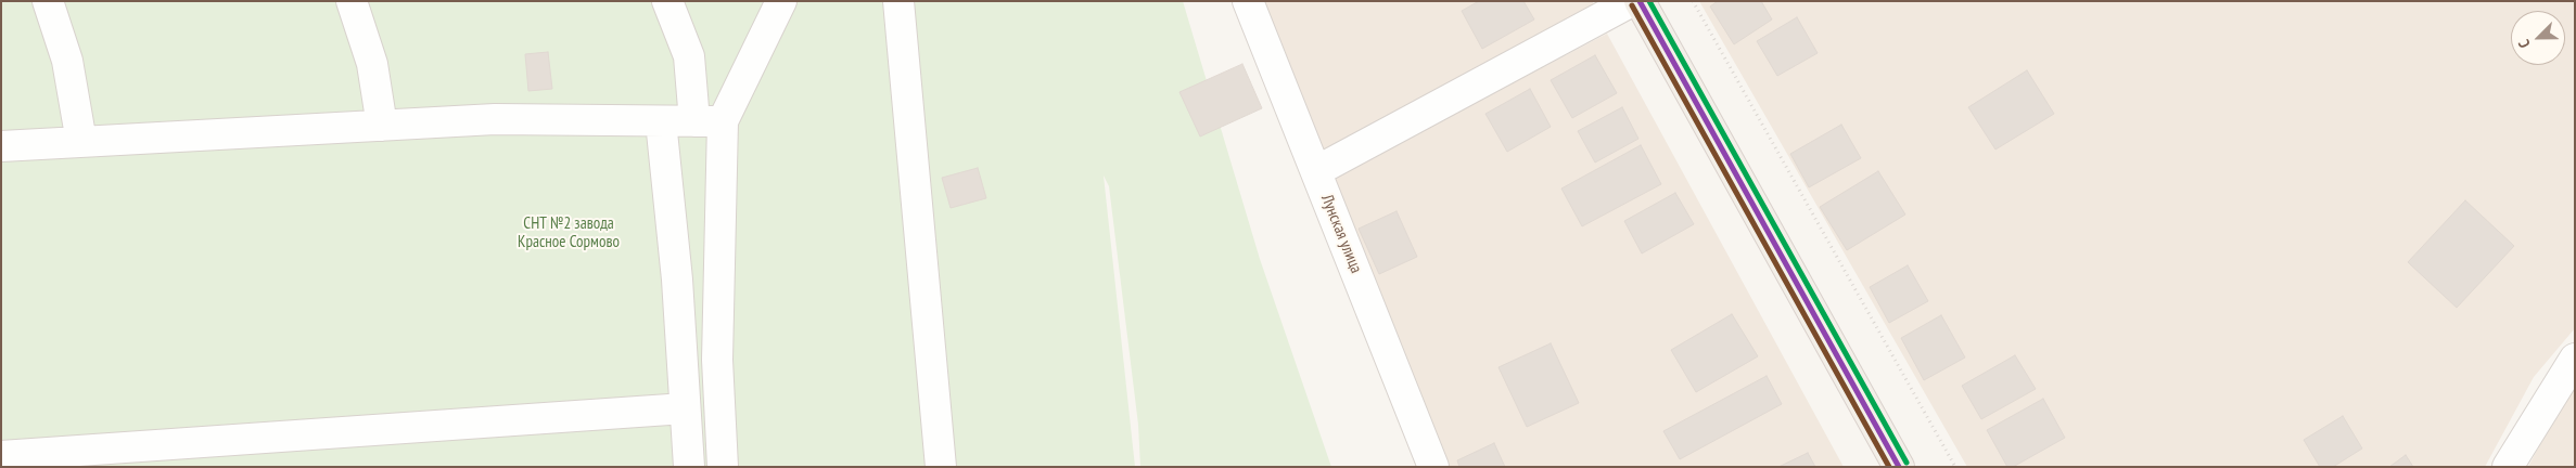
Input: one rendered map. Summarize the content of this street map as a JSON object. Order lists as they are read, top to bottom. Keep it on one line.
{"streets":{"street":["Лунская улица"]},"parks":["СНТ №2 завода Красное Сормово"],"north":"bottom left"}
